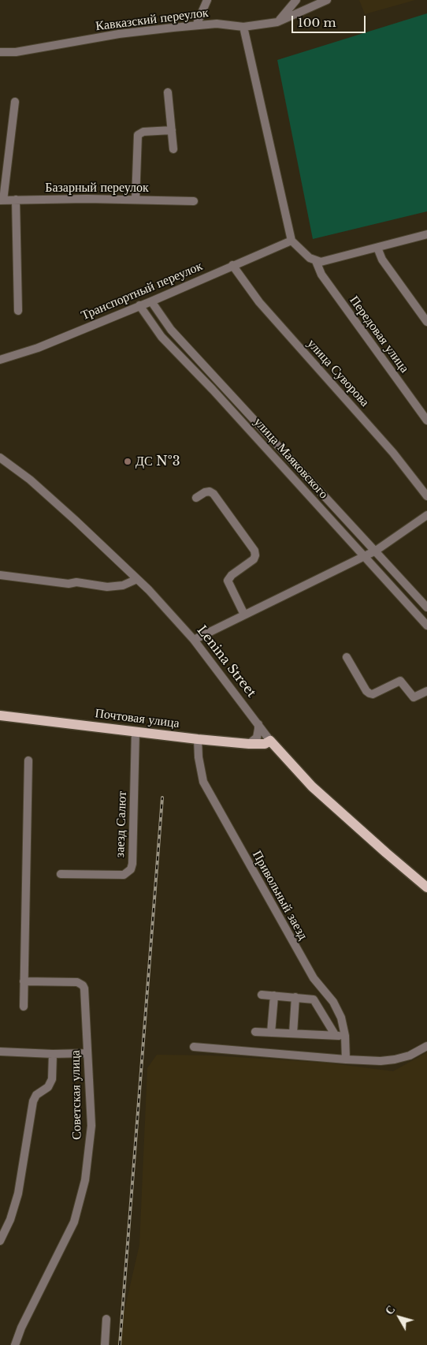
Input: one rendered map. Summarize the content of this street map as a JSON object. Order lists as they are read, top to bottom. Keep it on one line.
{"streets":{"main road":["Lenina Street","Почтовая улица"],"street":["Кавказский переулок","Базарный переулок","Транспортный переулок","Передовая улица","улица Суворова","улица Маяковского","заезд Салют","Привольный заезд","Советская улица"]},"crossings":[["Транспортный переулок","улица Суворова"],["Транспортный переулок","улица Маяковского"],["Lenina Street","Почтовая улица"],["Почтовая улица","заезд Салют"],["Почтовая улица","Привольный заезд"]],"places":["ДС №3"],"scale_bar":"100 m","north":"top left"}
